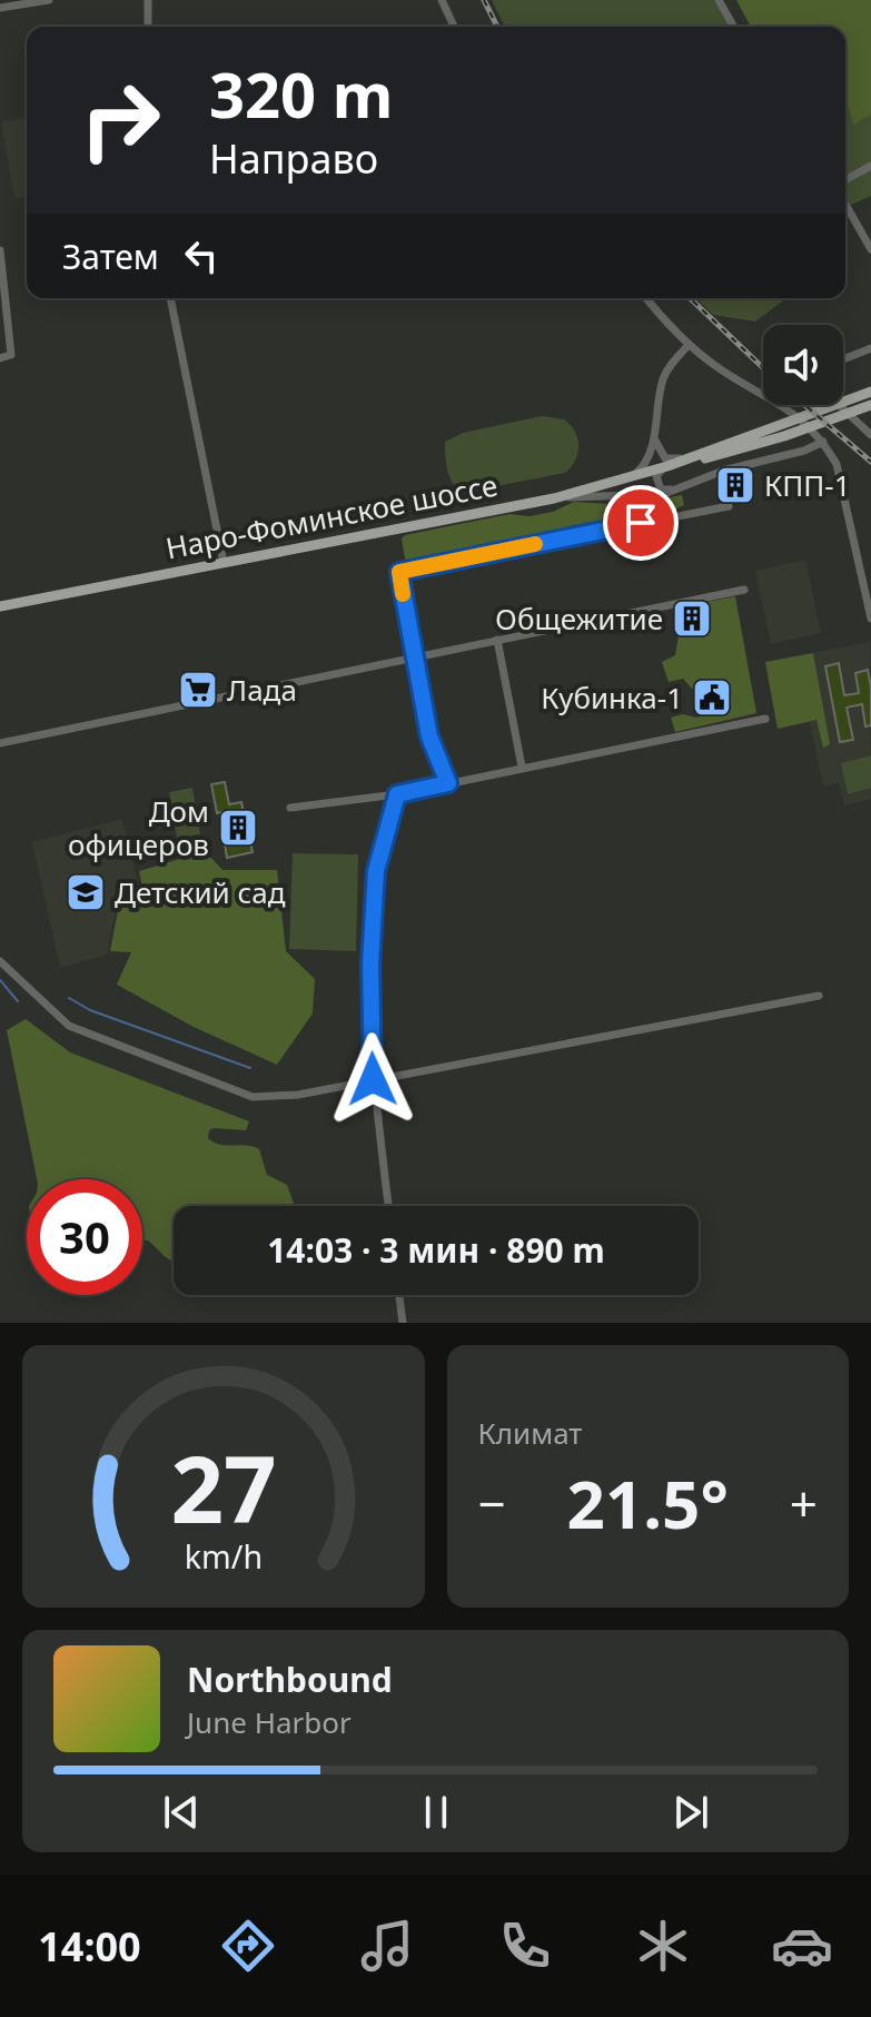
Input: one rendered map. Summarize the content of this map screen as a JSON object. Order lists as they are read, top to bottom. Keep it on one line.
{"streets":{"main road":["Наро-Фоминское шоссе"]},"places":{"building":["КПП-1","Общежитие","Дом офицеров"],"supermarket":["Лада"],"public building":["Кубинка-1"],"school or university":["Детский сад"]},"page":{"turn":["320 m","Направо"],"then":"Затем","limit":"30","trip":"14:03 · 3 мин · 890 m","tile":"Климат","heat":["−","21.5°","+"],"song":["Northbound","June Harbor"],"tabs":"14:00","gauge":["27","km/h"]}}
